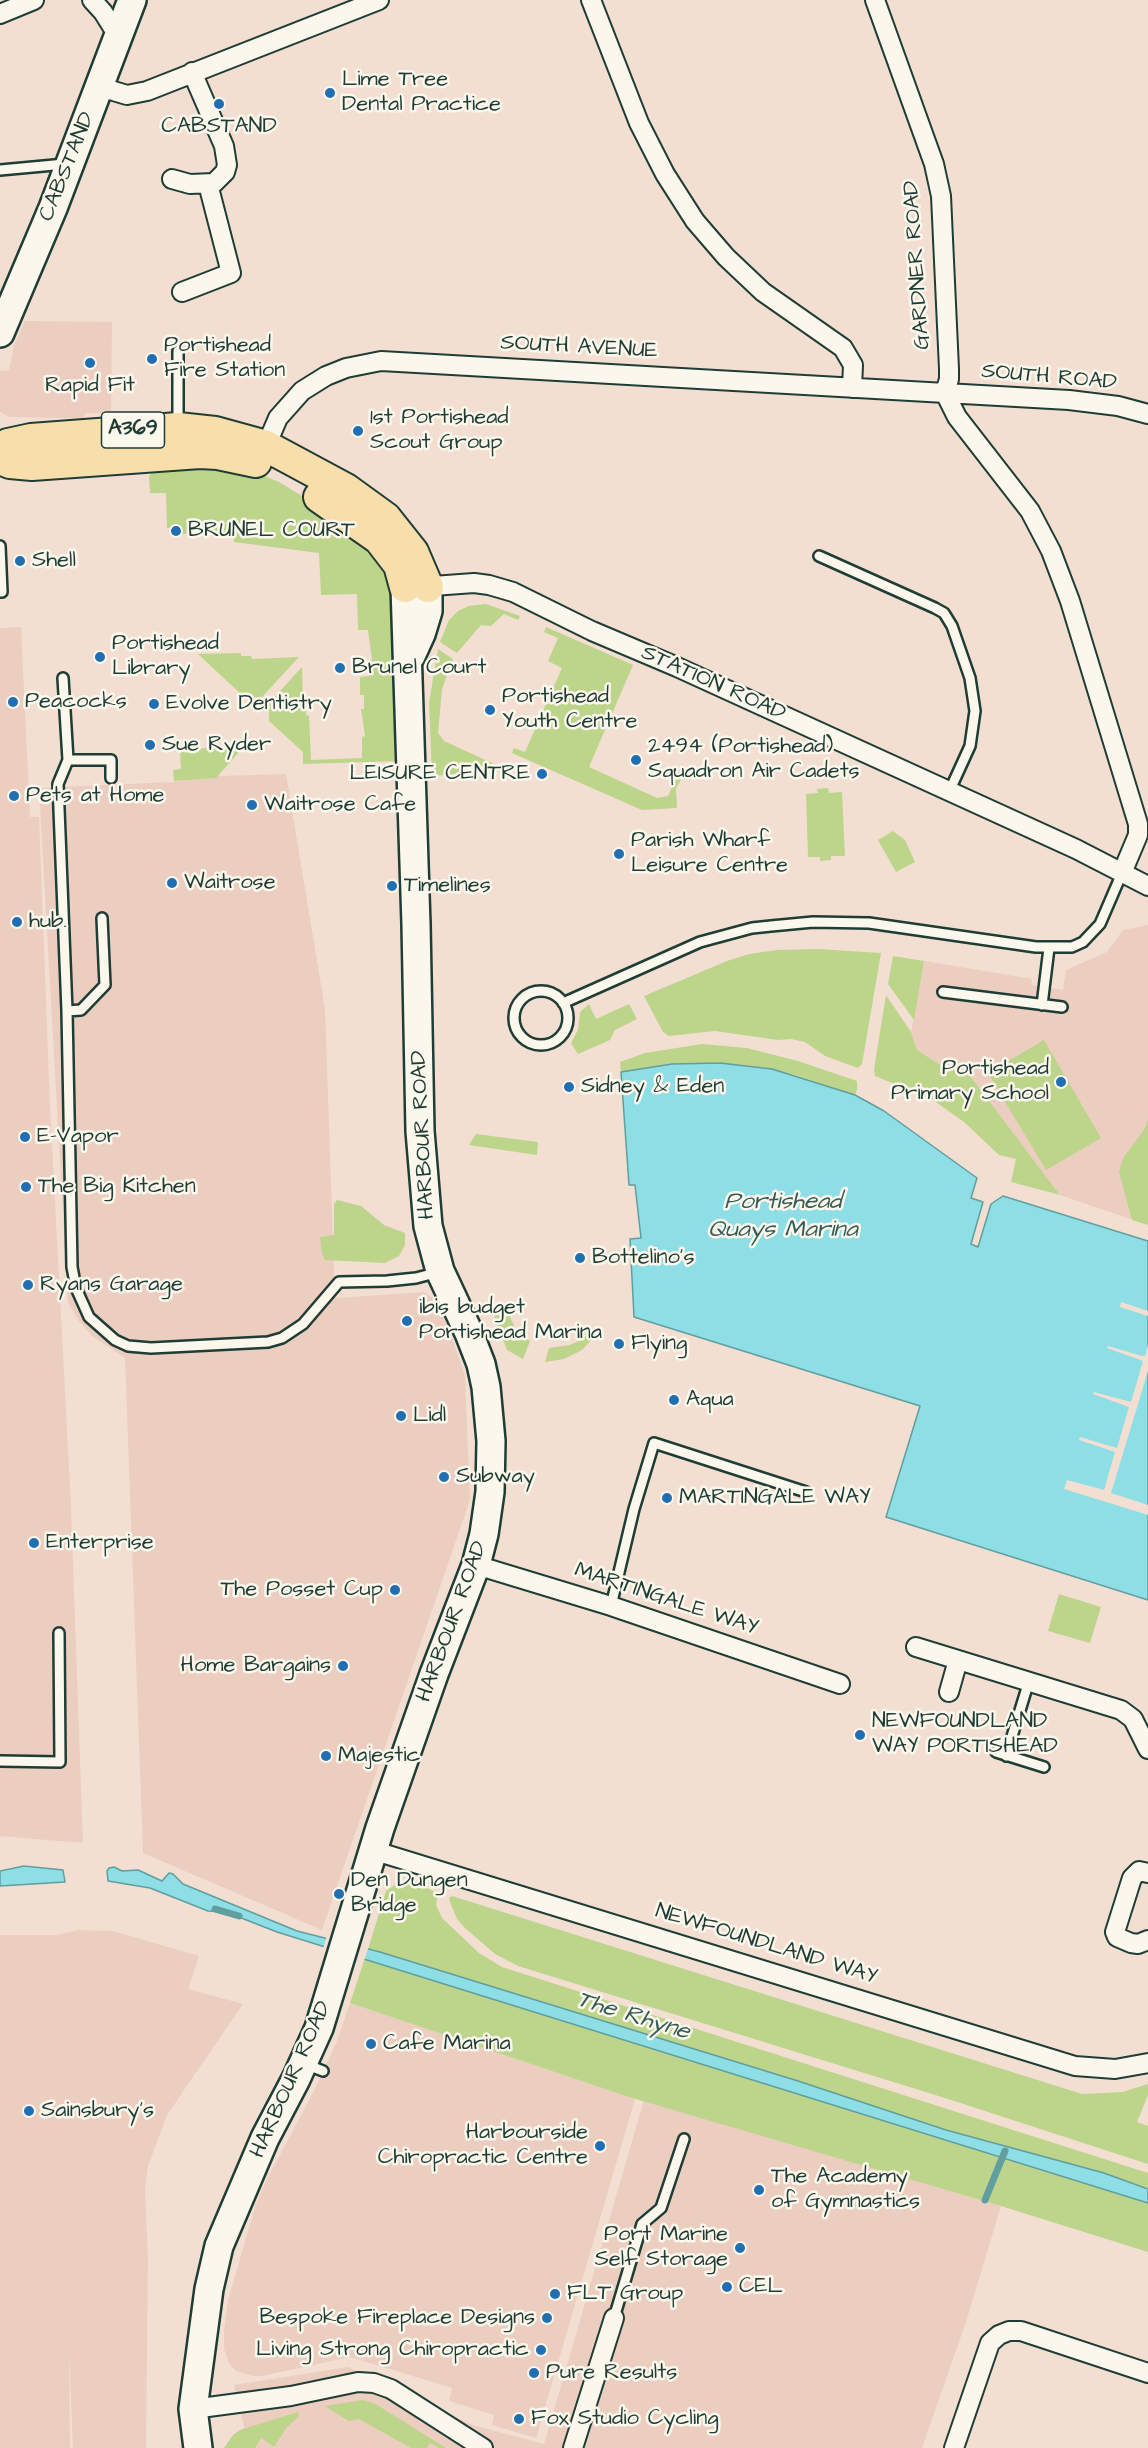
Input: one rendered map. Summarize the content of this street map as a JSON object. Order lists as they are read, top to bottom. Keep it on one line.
{"streets":{"main road":["A369"],"street":["CABSTAND","GARDNER ROAD","SOUTH AVENUE","SOUTH ROAD","STATION ROAD","HARBOUR ROAD","MARTINGALE WAY","NEWFOUNDLAND WAY"]},"crossings":[["GARDNER ROAD","SOUTH AVENUE"],["GARDNER ROAD","SOUTH ROAD"],["SOUTH AVENUE","SOUTH ROAD"],["SOUTH AVENUE","A369"],["A369","STATION ROAD"],["A369","HARBOUR ROAD"],["STATION ROAD","HARBOUR ROAD"],["HARBOUR ROAD","MARTINGALE WAY"],["HARBOUR ROAD","NEWFOUNDLAND WAY"]],"water":["Portishead Quays Marina","The Rhyne"],"places":["Lime Tree Dental Practice","CABSTAND","Portishead Fire Station","Rapid Fit","1st Portishead Scout Group","BRUNEL COURT","Shell","Portishead Library","Brunel Court","Peacocks","Evolve Dentistry","Portishead Youth Centre","Sue Ryder","2494 (Portishead) Squadron Air Cadets","LEISURE CENTRE","Pets at Home","Waitrose Cafe","Parish Wharf Leisure Centre","Waitrose","Timelines","hub.","Portishead Primary School","Sidney & Eden","E-Vapor","The Big Kitchen","Bottelino's","Ryans Garage","ibis budget Portishead Marina","Flying","Aqua","Lidl","Subway","MARTINGALE WAY","Enterprise","The Posset Cup","Home Bargains","NEWFOUNDLAND WAY PORTISHEAD","Majestic","Den Dungen Bridge","Cafe Marina","Sainsbury's","Harbourside Chiropractic Centre","The Academy of Gymnastics","Port Marine Self Storage","CEL","FLT Group","Bespoke Fireplace Designs","Living Strong Chiropractic","Pure Results","Fox Studio Cycling"]}
